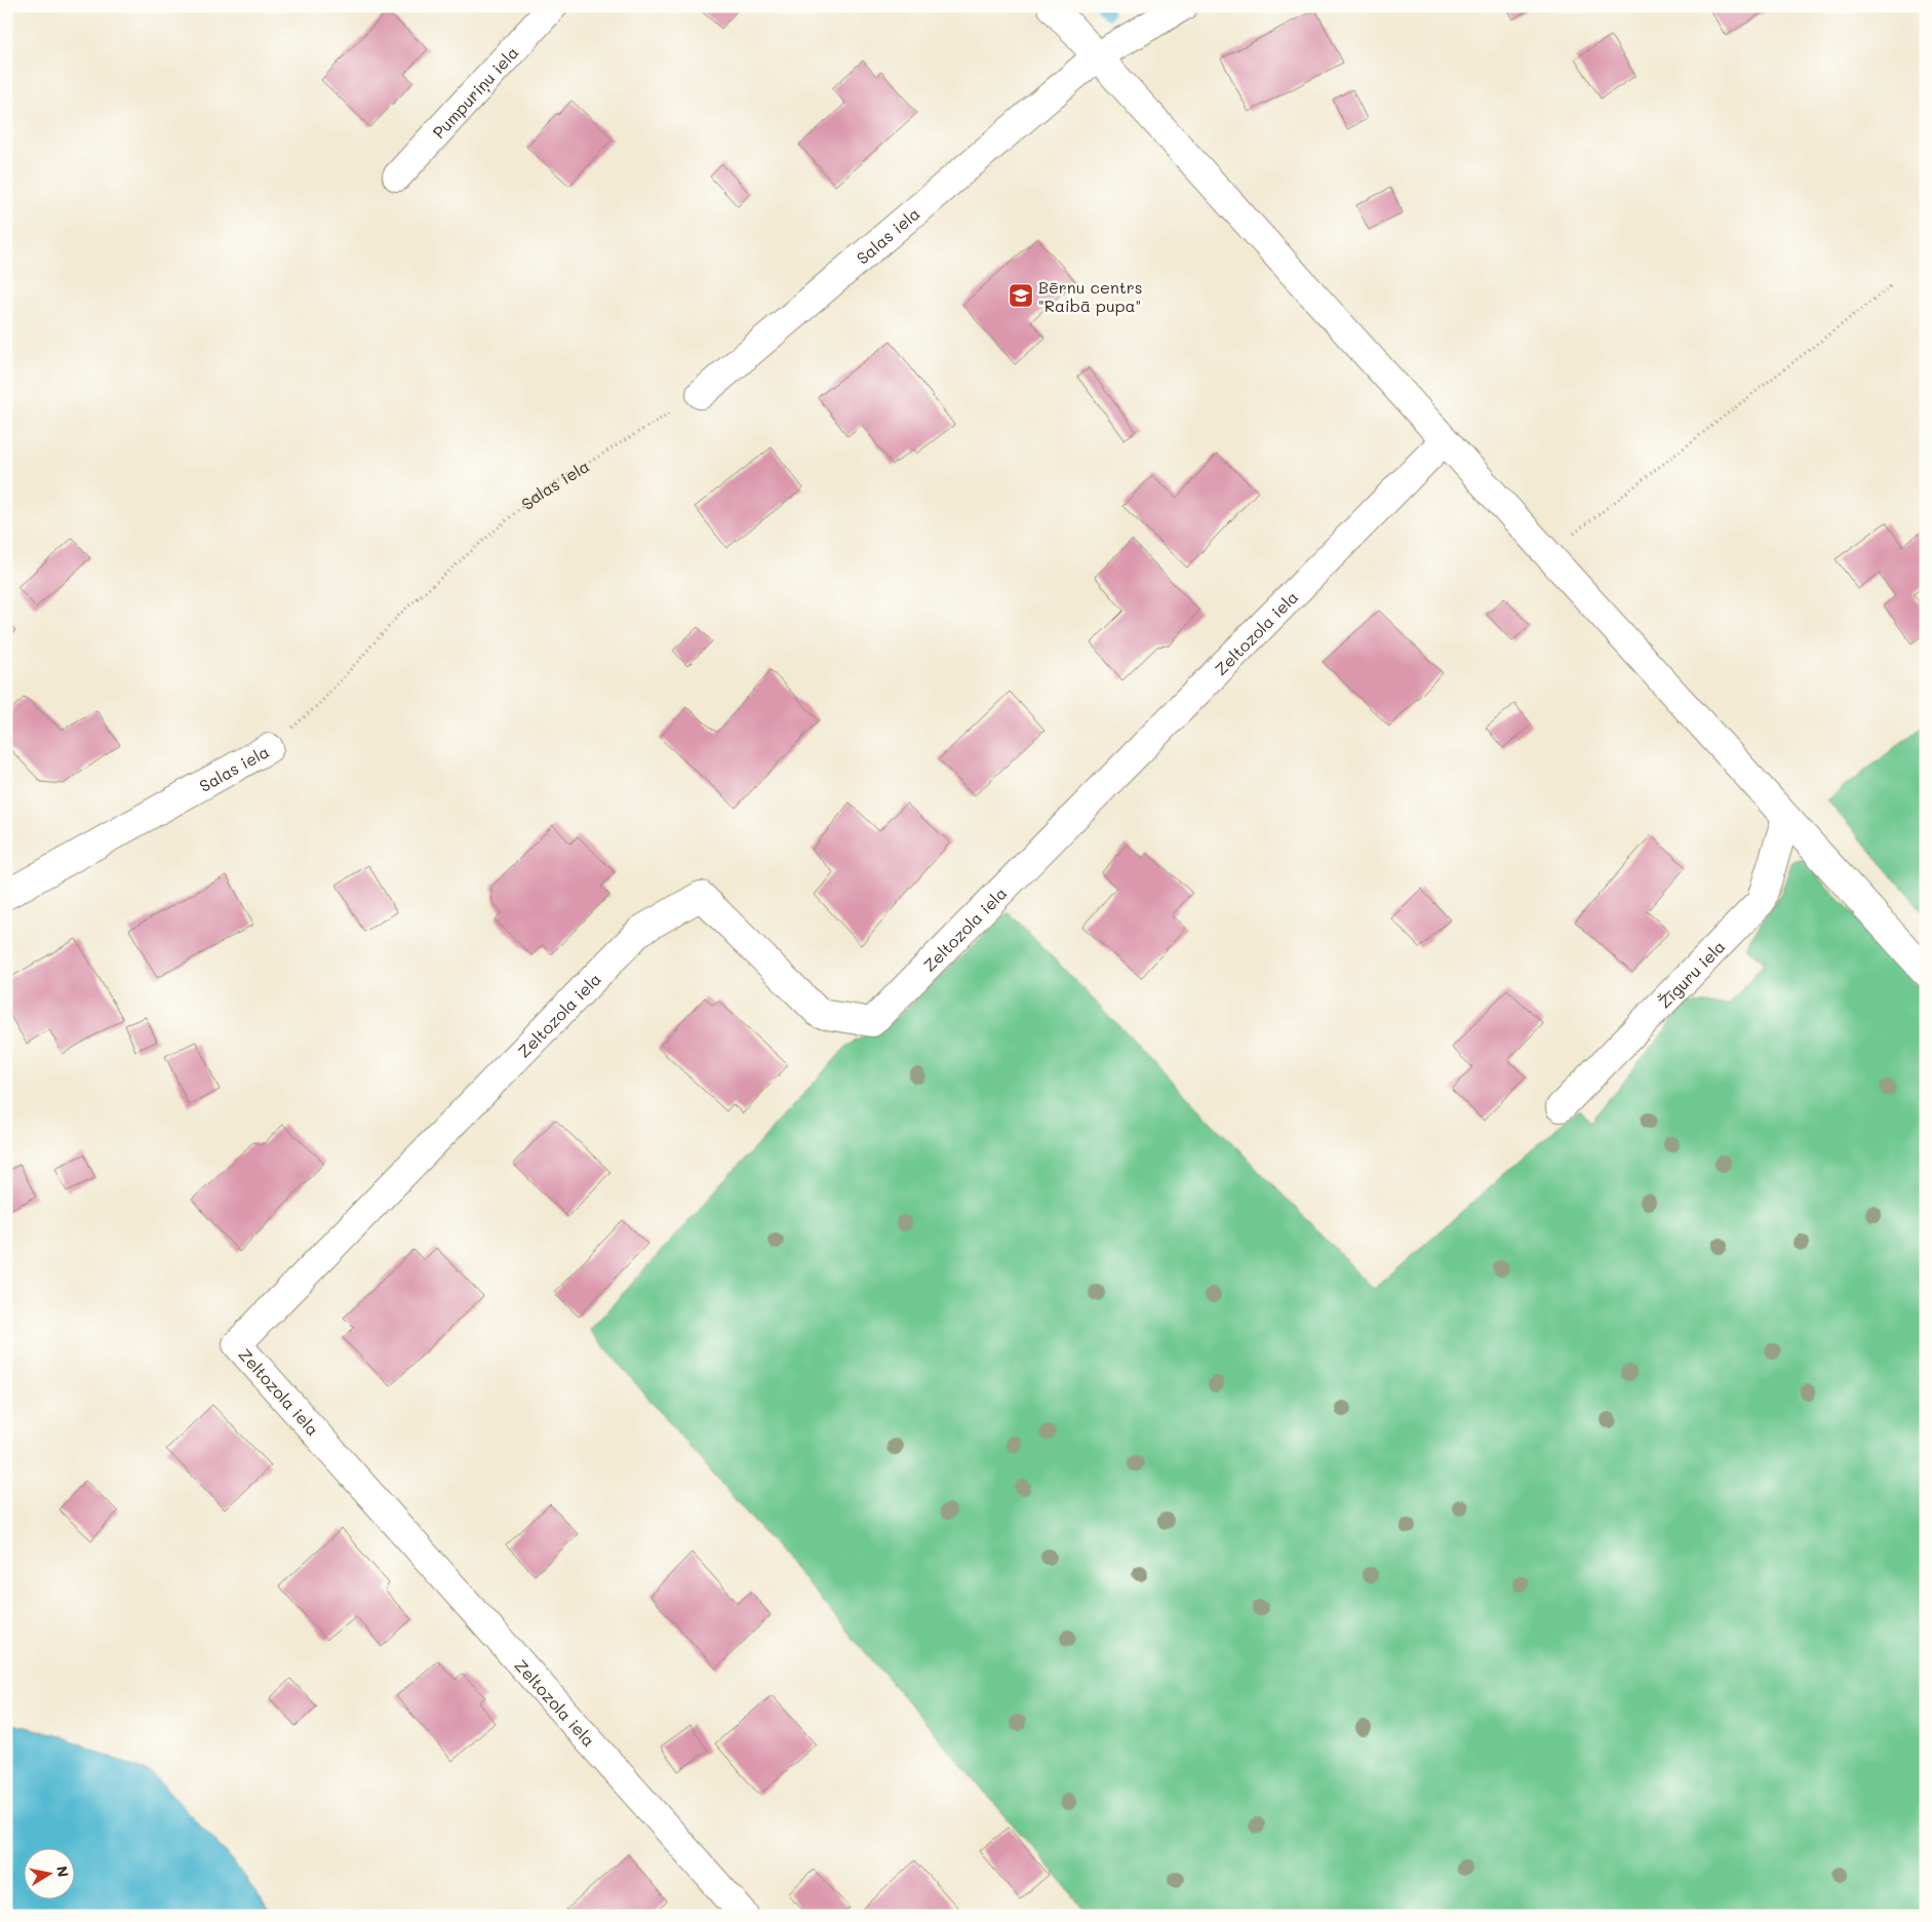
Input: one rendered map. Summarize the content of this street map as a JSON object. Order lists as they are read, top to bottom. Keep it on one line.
{"streets":{"street":["Pumpuriņu iela","Salas iela","Zeltozola iela","Žīguru iela"]},"places":{"school or university":["Bērnu centrs \"Raibā pupa\""]},"north":"right"}
